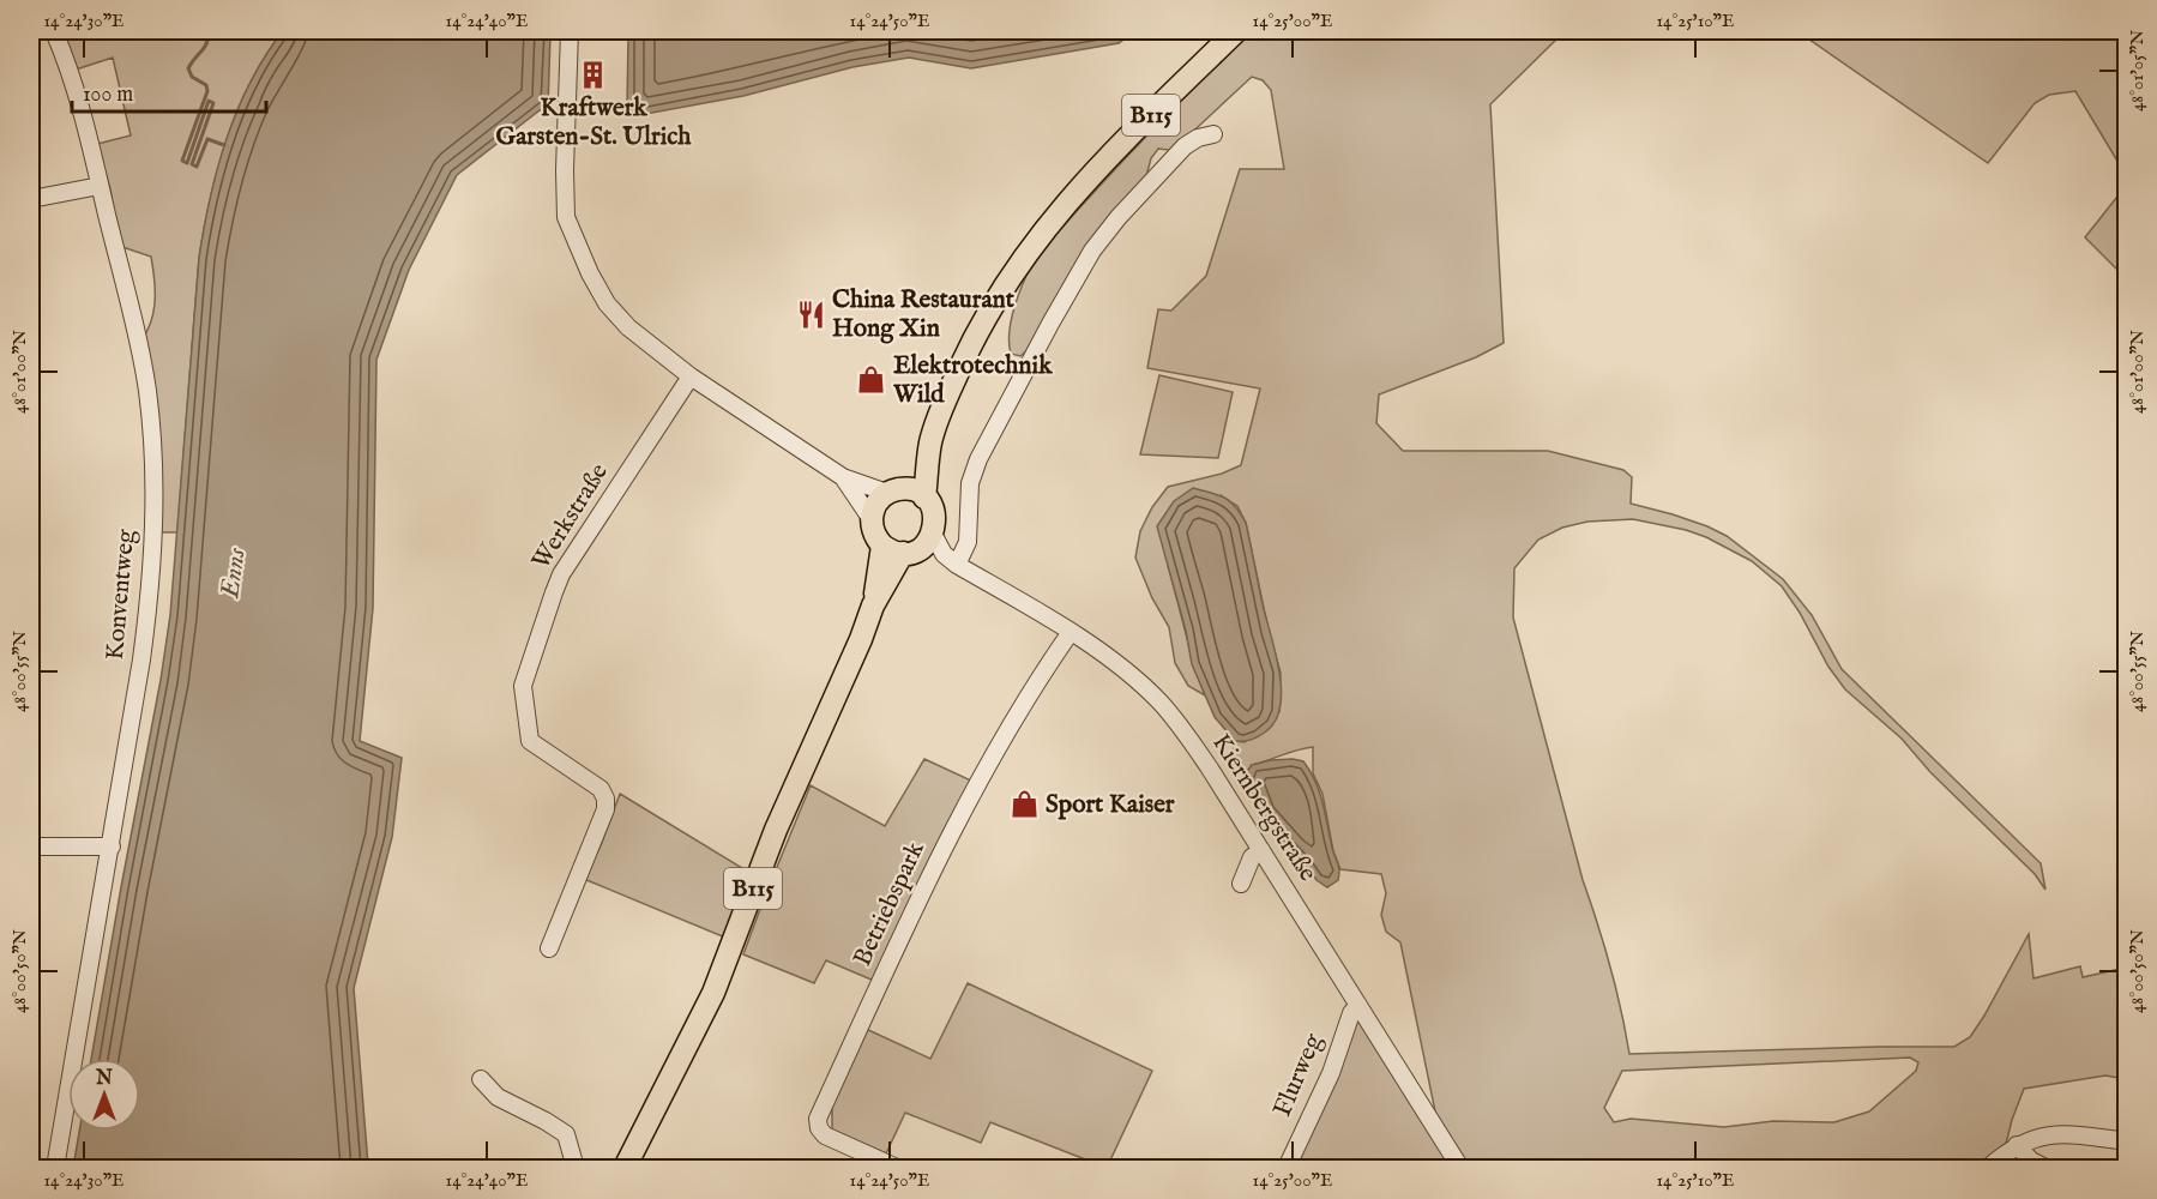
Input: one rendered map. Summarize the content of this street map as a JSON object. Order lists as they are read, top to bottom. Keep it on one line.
{"streets":{"main road":["B115"],"street":["Werkstraße","Konventweg","Kiernbergstraße","Betriebspark","Flurweg"]},"crossings":[["B115","Kiernbergstraße"],["Kiernbergstraße","Betriebspark"],["Kiernbergstraße","Flurweg"]],"water":["Enns"],"places":{"building":["Kraftwerk Garsten-St. Ulrich"],"restaurant":["China Restaurant Hong Xin"],"shop":["Elektrotechnik Wild","Sport Kaiser"]},"scale_bar":"100 m","north":"top","coordinates":["14°24'30\"E","14°24'40\"E","14°24'50\"E","14°25'00\"E","14°25'10\"E","48°01'05\"N","48°01'00\"N","48°00'55\"N","48°00'50\"N"]}
